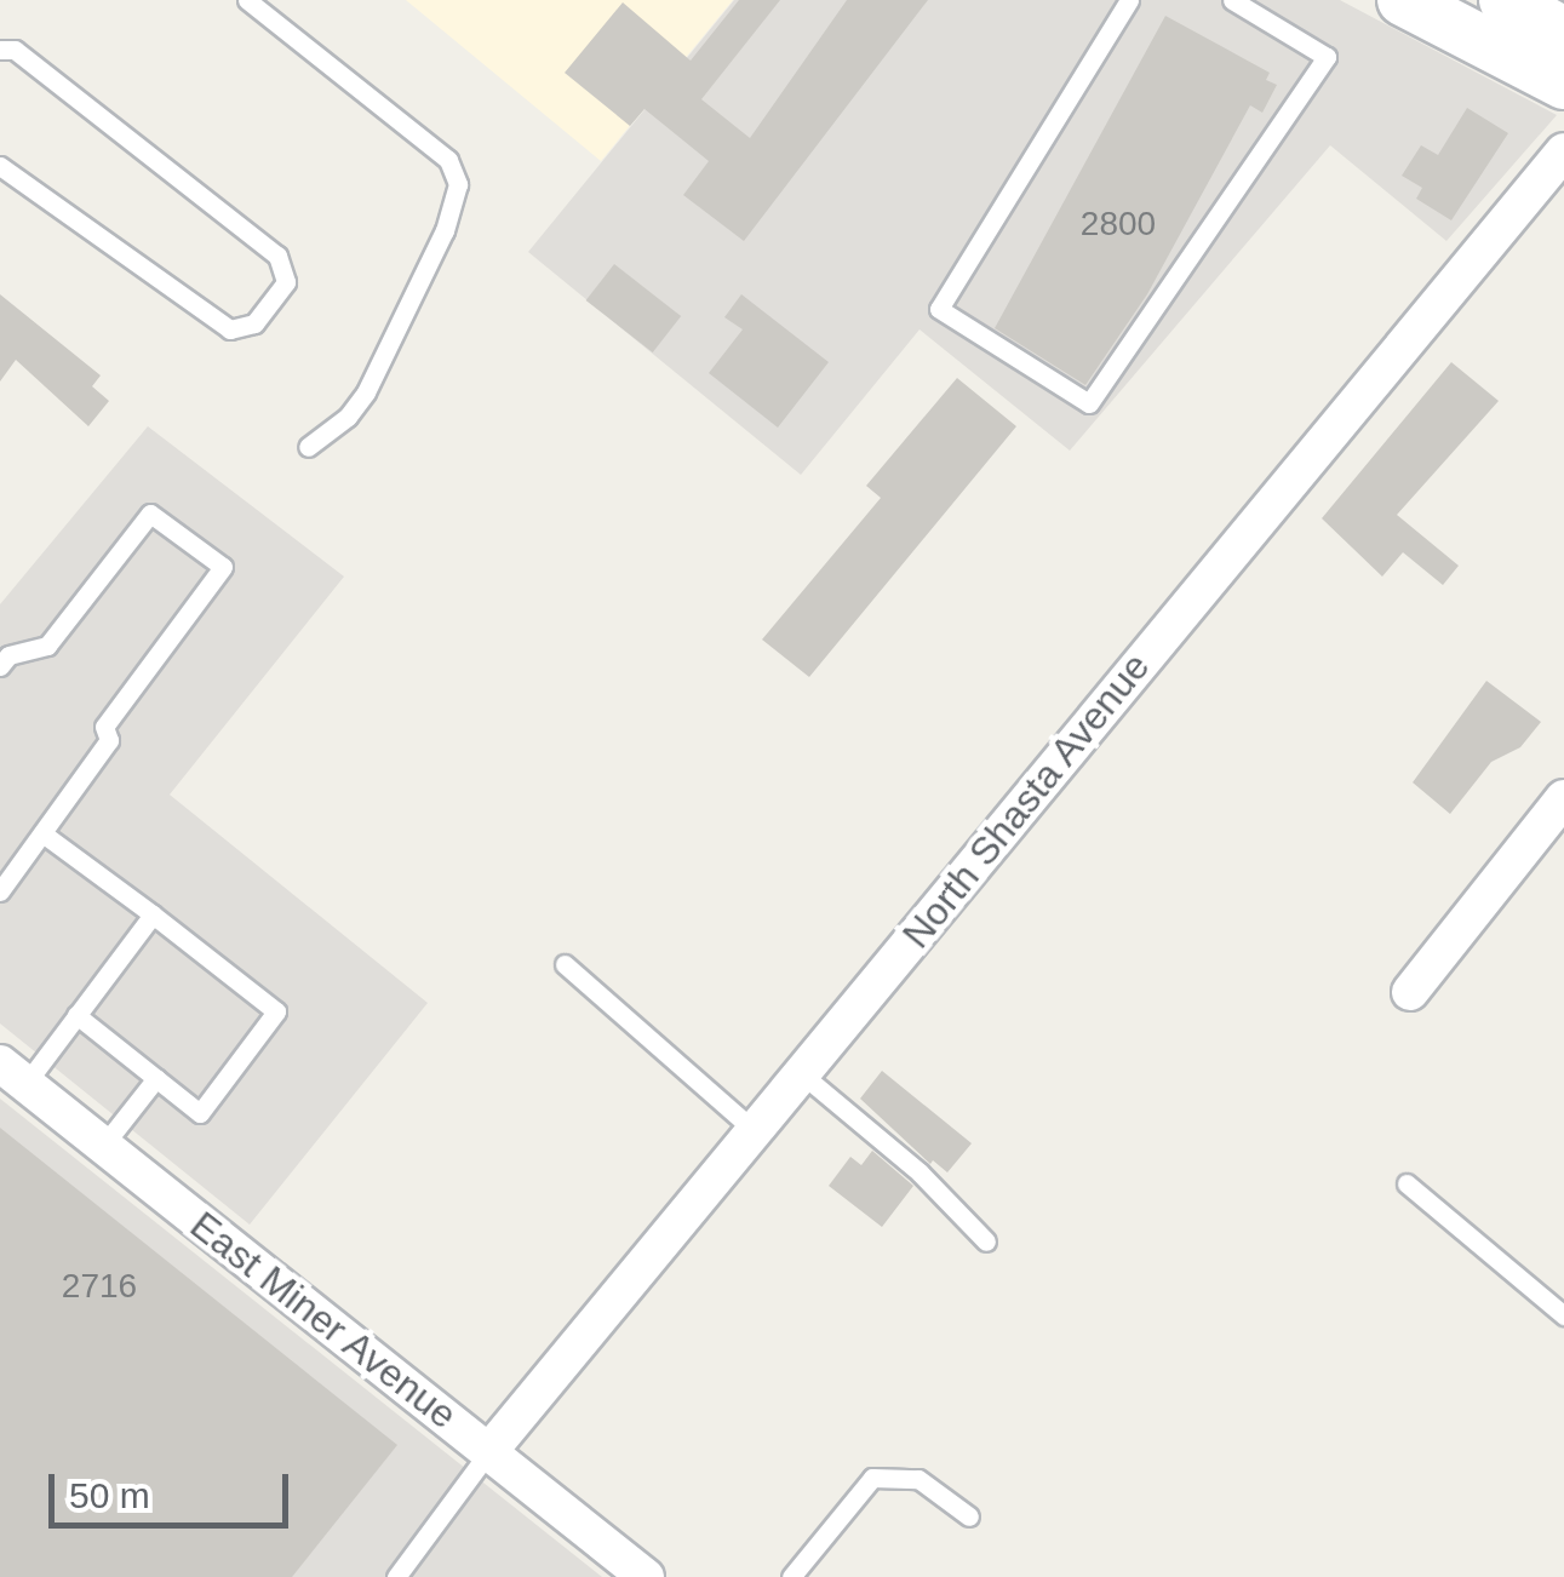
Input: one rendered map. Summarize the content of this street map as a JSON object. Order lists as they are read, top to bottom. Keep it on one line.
{"streets":{"street":["North Shasta Avenue","East Miner Avenue"]},"crossings":[["North Shasta Avenue","East Miner Avenue"]],"house_numbers":["2800","2716"],"scale_bar":"50 m"}
